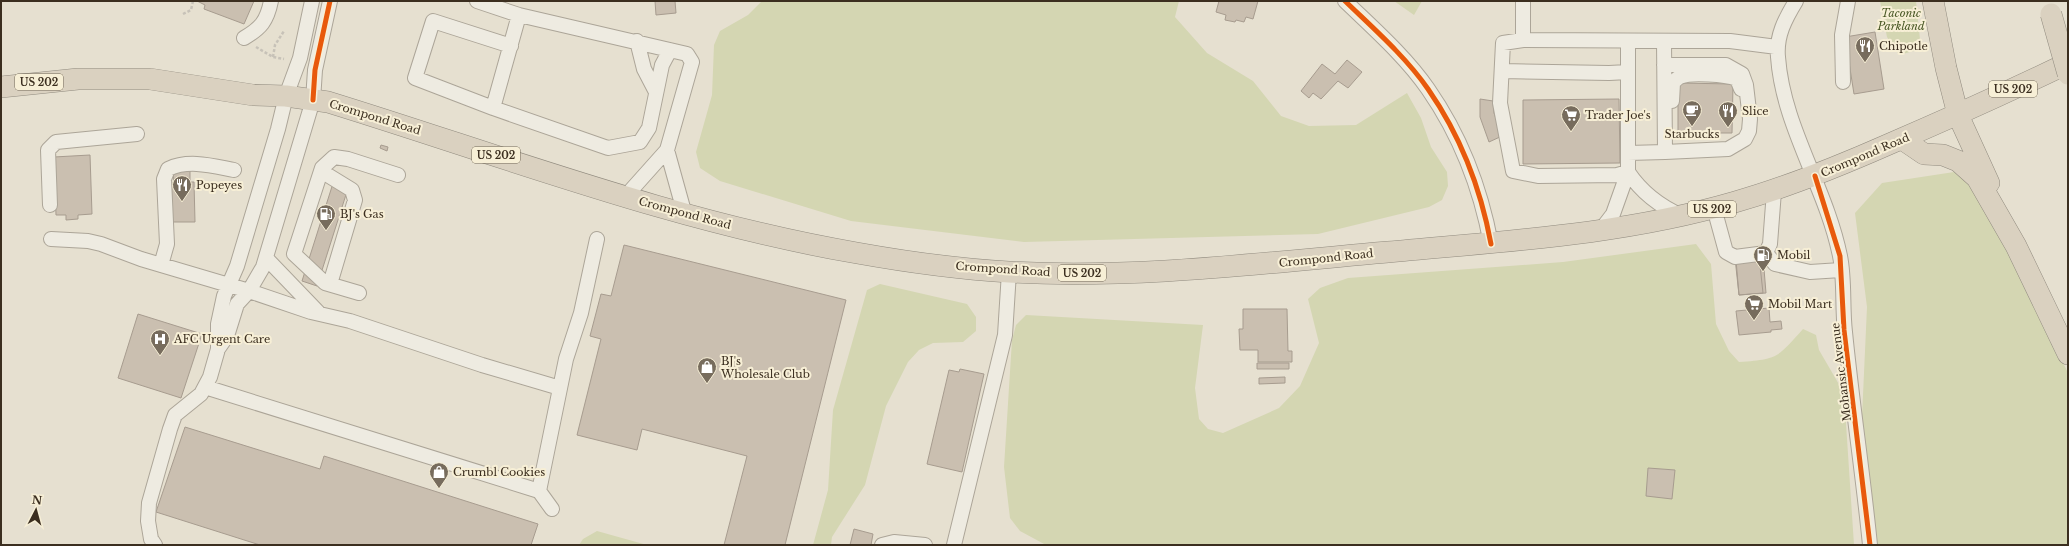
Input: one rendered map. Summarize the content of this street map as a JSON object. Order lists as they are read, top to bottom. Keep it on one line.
{"streets":{"highway":["US 202","Crompond Road"],"street":["Mohansic Avenue"]},"crossings":[["Crompond Road","Mohansic Avenue"]],"parks":["Taconic Parkland"],"places":{"restaurant":["Chipotle","Slice","Popeyes"],"cafe":["Starbucks"],"supermarket":["Trader Joe's","Mobil Mart"],"fuel station":["BJ's Gas","Mobil"],"hospital":["AFC Urgent Care"],"shop":["BJ's Wholesale Club","Crumbl Cookies"]},"north":"top"}
